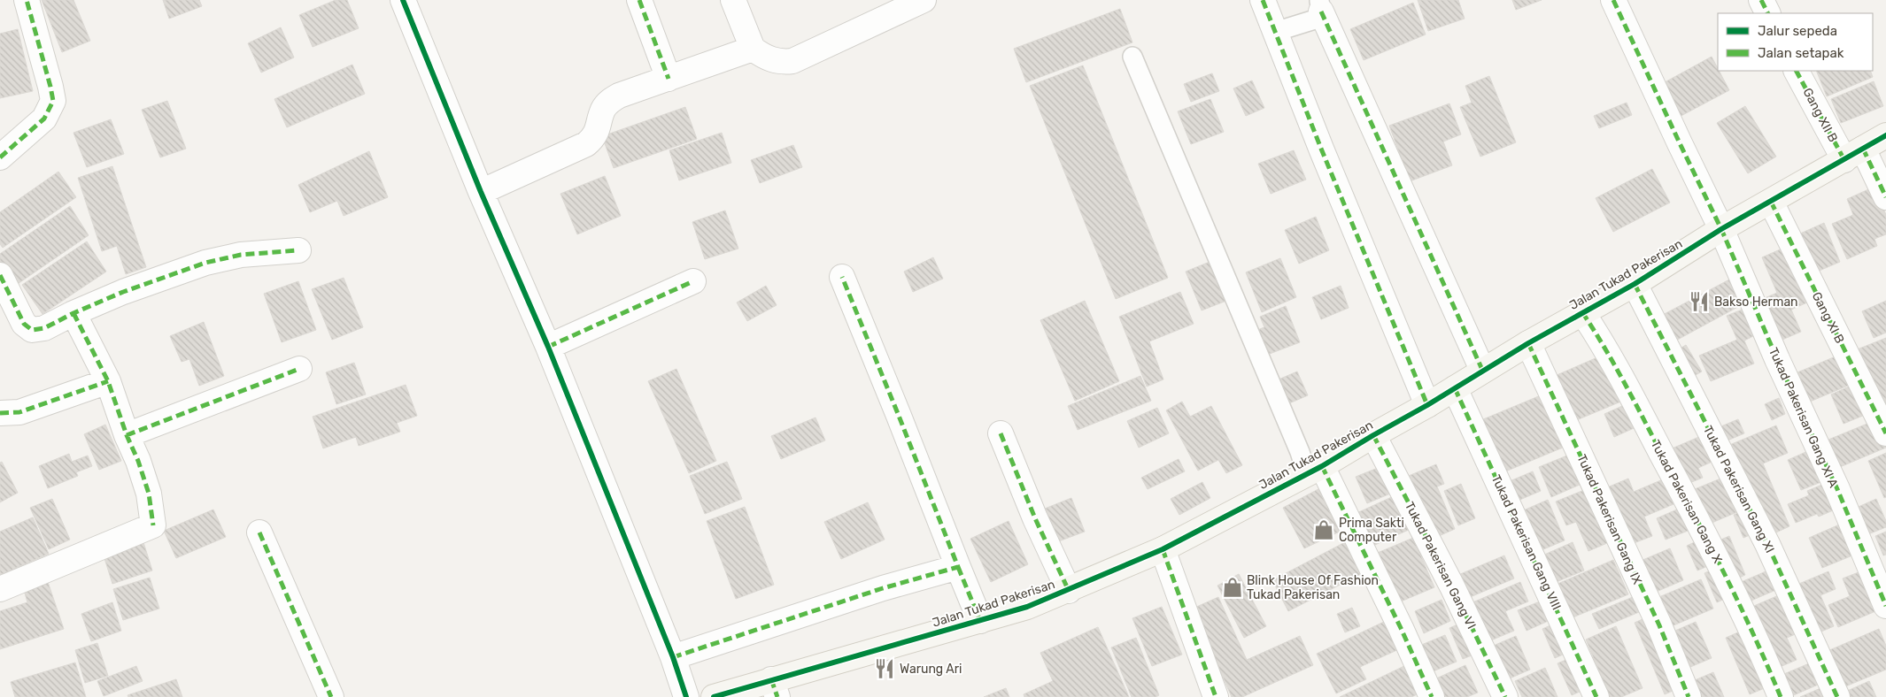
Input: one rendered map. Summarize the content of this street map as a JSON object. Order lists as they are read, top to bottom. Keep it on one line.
{"streets":{"street":["Gang XII B","Jalan Tukad Pakerisan","Gang XI B","Tukad Pakerisan Gang XI A","Tukad Pakerisan Gang XI","Tukad Pakerisan Gang X","Tukad Pakerisan Gang IX","Tukad Pakerisan Gang VIII","Tukad Pakerisan Gang VI"]},"crossings":[["Gang XII B","Jalan Tukad Pakerisan"],["Jalan Tukad Pakerisan","Gang XI B"],["Jalan Tukad Pakerisan","Tukad Pakerisan Gang XI A"],["Jalan Tukad Pakerisan","Tukad Pakerisan Gang XI"],["Jalan Tukad Pakerisan","Tukad Pakerisan Gang X"],["Jalan Tukad Pakerisan","Tukad Pakerisan Gang IX"],["Jalan Tukad Pakerisan","Tukad Pakerisan Gang VIII"],["Jalan Tukad Pakerisan","Tukad Pakerisan Gang VI"]],"places":{"restaurant":["Bakso Herman","Warung Ari"],"shop":["Prima Sakti Computer","Blink House Of Fashion Tukad Pakerisan"]},"legend":["Jalur sepeda","Jalan setapak"]}
